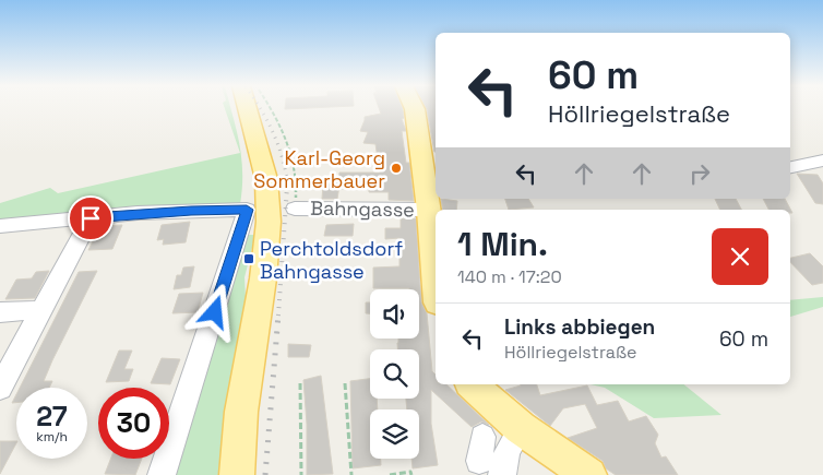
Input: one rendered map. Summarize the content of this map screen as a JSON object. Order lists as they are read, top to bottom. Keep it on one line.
{"streets":{"street":["Bahngasse"]},"places":{"other":["Karl-Georg Sommerbauer"],"transit":["Perchtoldsdorf Bahngasse"]},"page":{"turn":["60 m","Höllriegelstraße"],"heading":["1 Min.","140 m · 17:20"],"list":[{"name":"Links abbiegen","note":"Höllriegelstraße","value":"60 m"}],"speed":"27 km/h","limit":"30"}}
